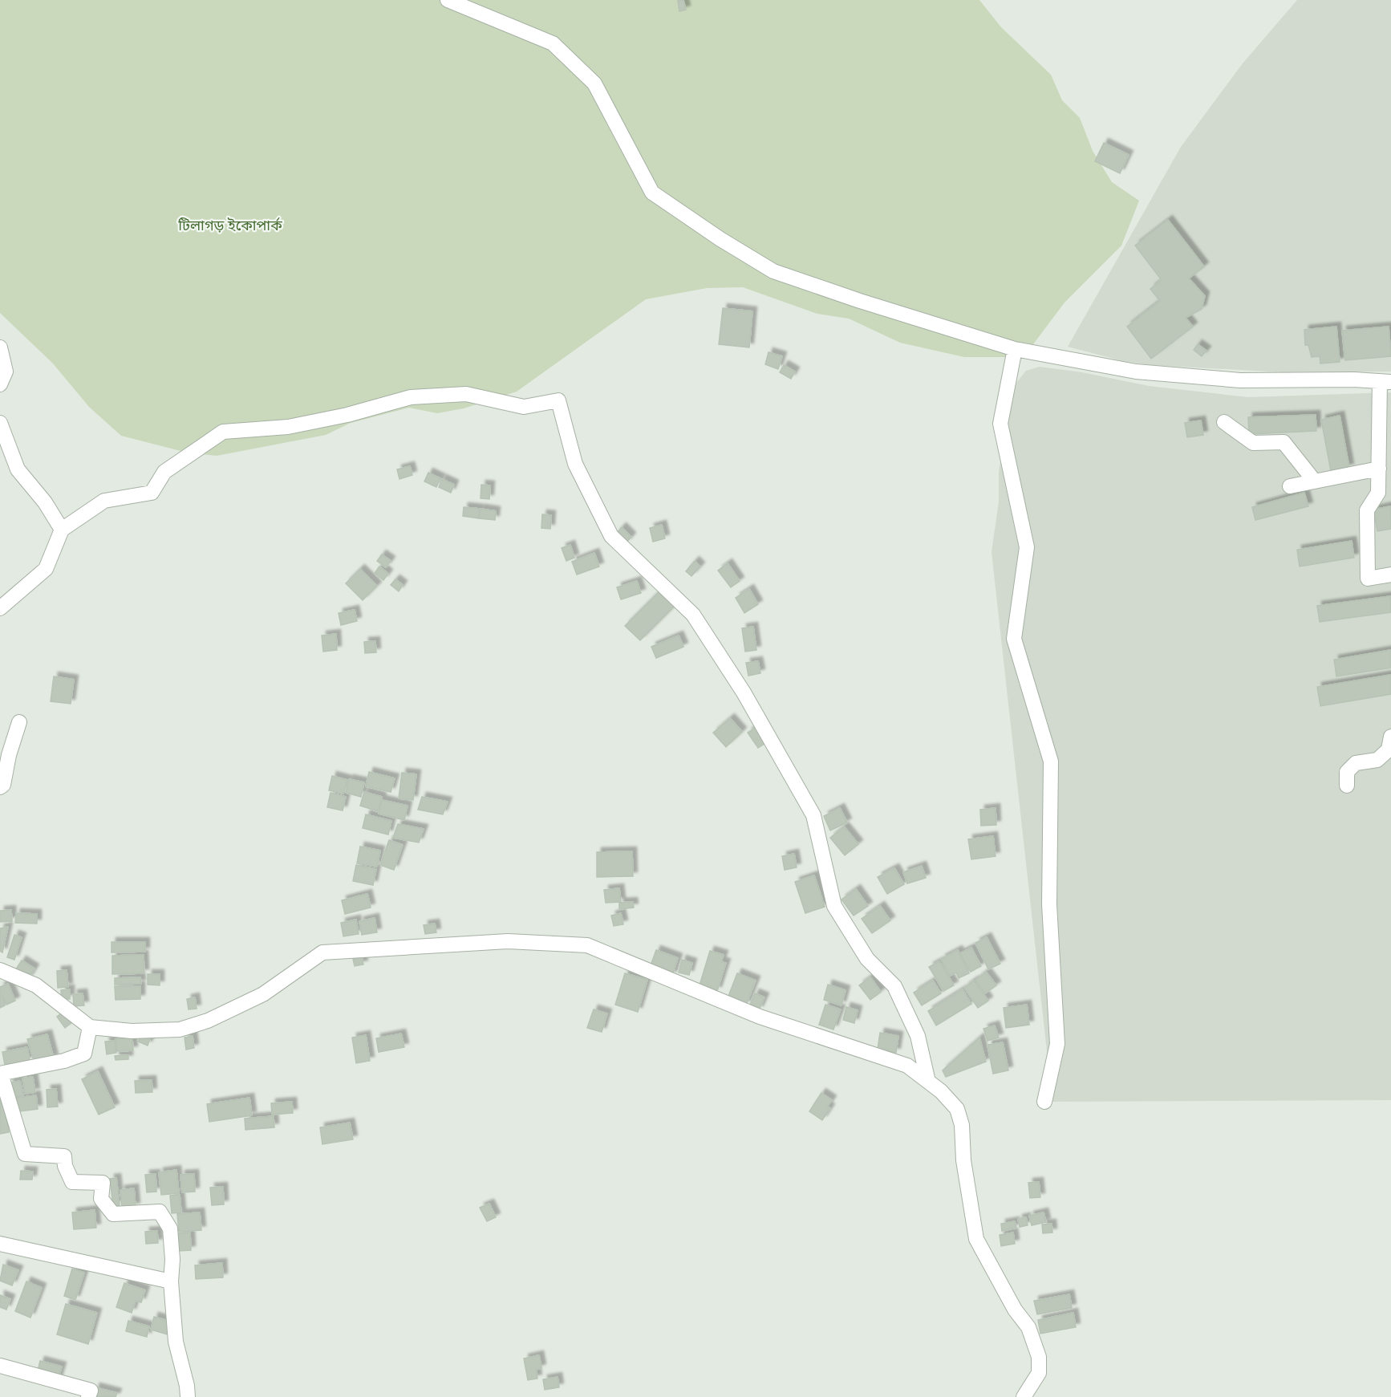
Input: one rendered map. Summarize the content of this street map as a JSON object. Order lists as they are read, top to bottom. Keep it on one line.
{"parks":["টিলাগড় ইকোপার্ক"]}
